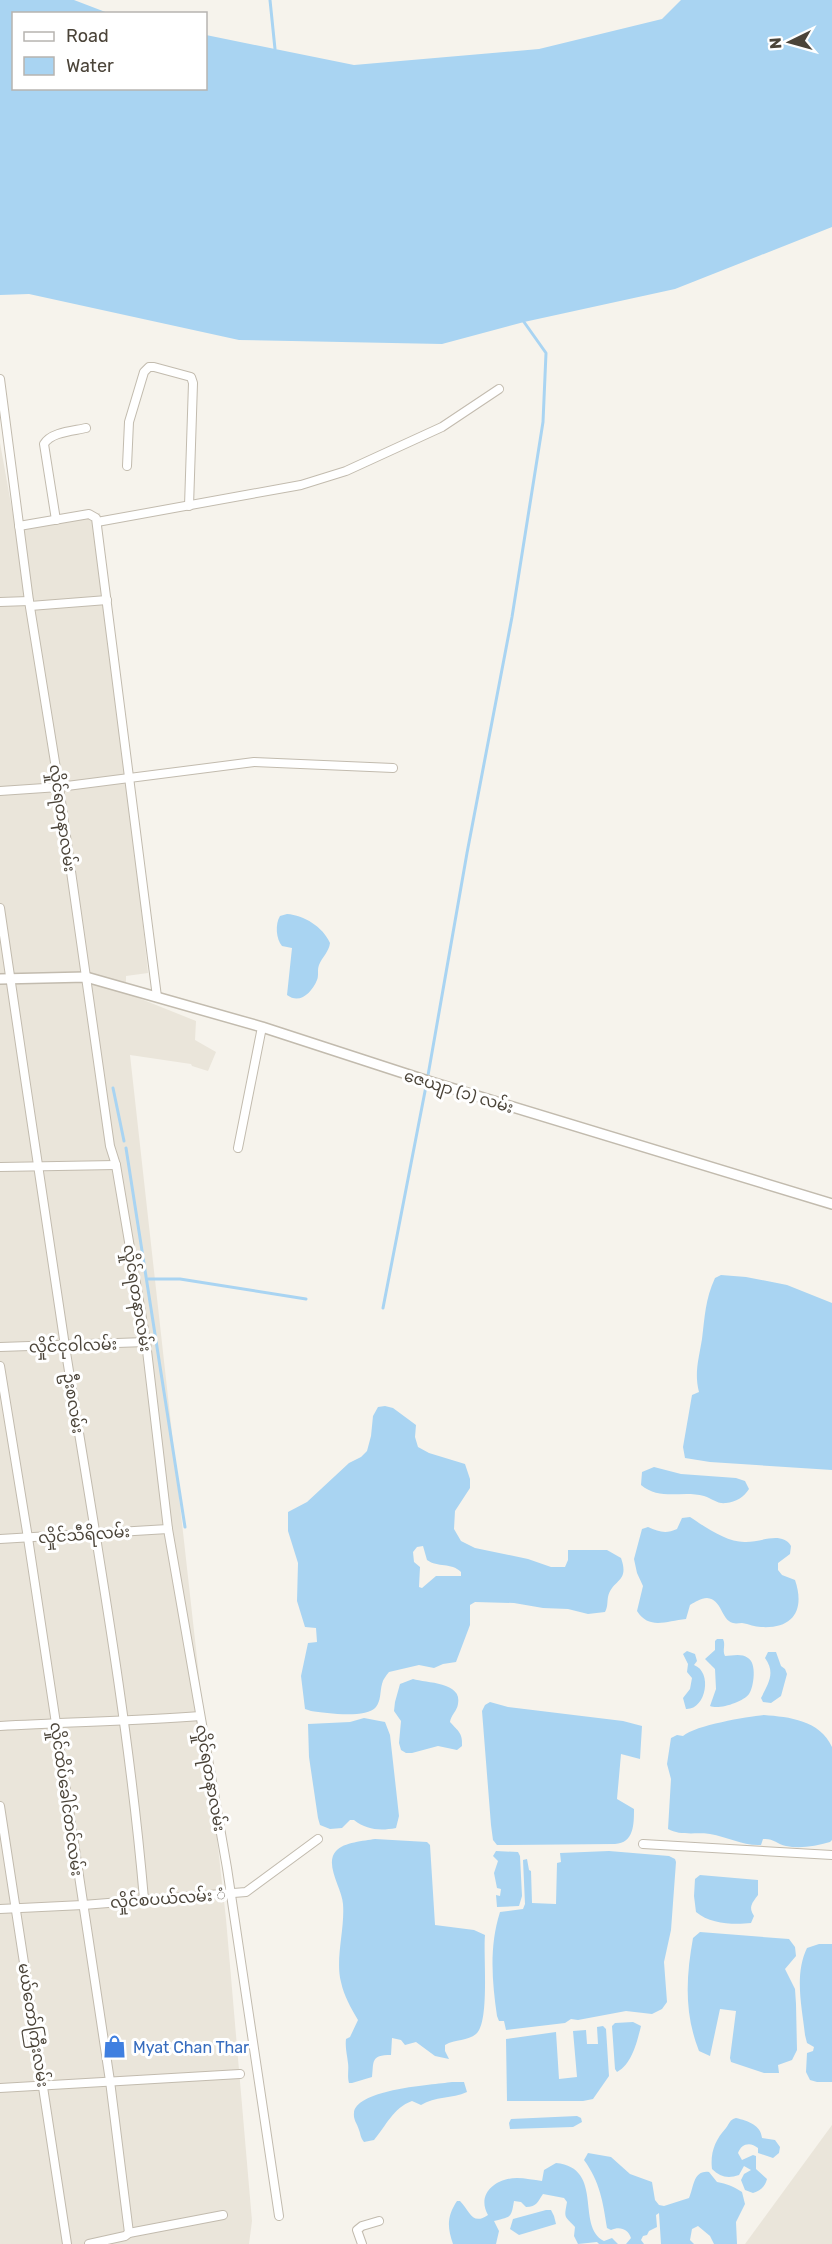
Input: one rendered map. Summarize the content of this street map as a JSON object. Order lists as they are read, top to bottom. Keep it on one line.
{"streets":{"street":["လှိုင်ရတနာလမ်း","ဇေယျာ (၁) လမ်း","လှိုင်ငုဝါလမ်း","ဦးစလမ်း","လှိုင်သီရိလမ်း","လှိုင်ထိပ်ခေါင်တင်လမ်း","လှိုင်စပယ်လမ်း ံ","မယ်တော်ကြီးလမ်း"]},"crossings":[["လှိုင်ရတနာလမ်း","ဇေယျာ (၁) လမ်း"],["လှိုင်ရတနာလမ်း","လှိုင်ငုဝါလမ်း"],["လှိုင်ရတနာလမ်း","လှိုင်သီရိလမ်း"],["လှိုင်ရတနာလမ်း","လှိုင်စပယ်လမ်း ံ"],["ဇေယျာ (၁) လမ်း","ဦးစလမ်း"],["လှိုင်ငုဝါလမ်း","ဦးစလမ်း"],["ဦးစလမ်း","လှိုင်သီရိလမ်း"],["ဦးစလမ်း","လှိုင်စပယ်လမ်း ံ"],["လှိုင်သီရိလမ်း","လှိုင်ထိပ်ခေါင်တင်လမ်း"],["လှိုင်ထိပ်ခေါင်တင်လမ်း","လှိုင်စပယ်လမ်း ံ"],["လှိုင်စပယ်လမ်း ံ","မယ်တော်ကြီးလမ်း"]],"places":{"shop":["Myat Chan Thar"]},"legend":["Road","Water"],"north":"left"}
